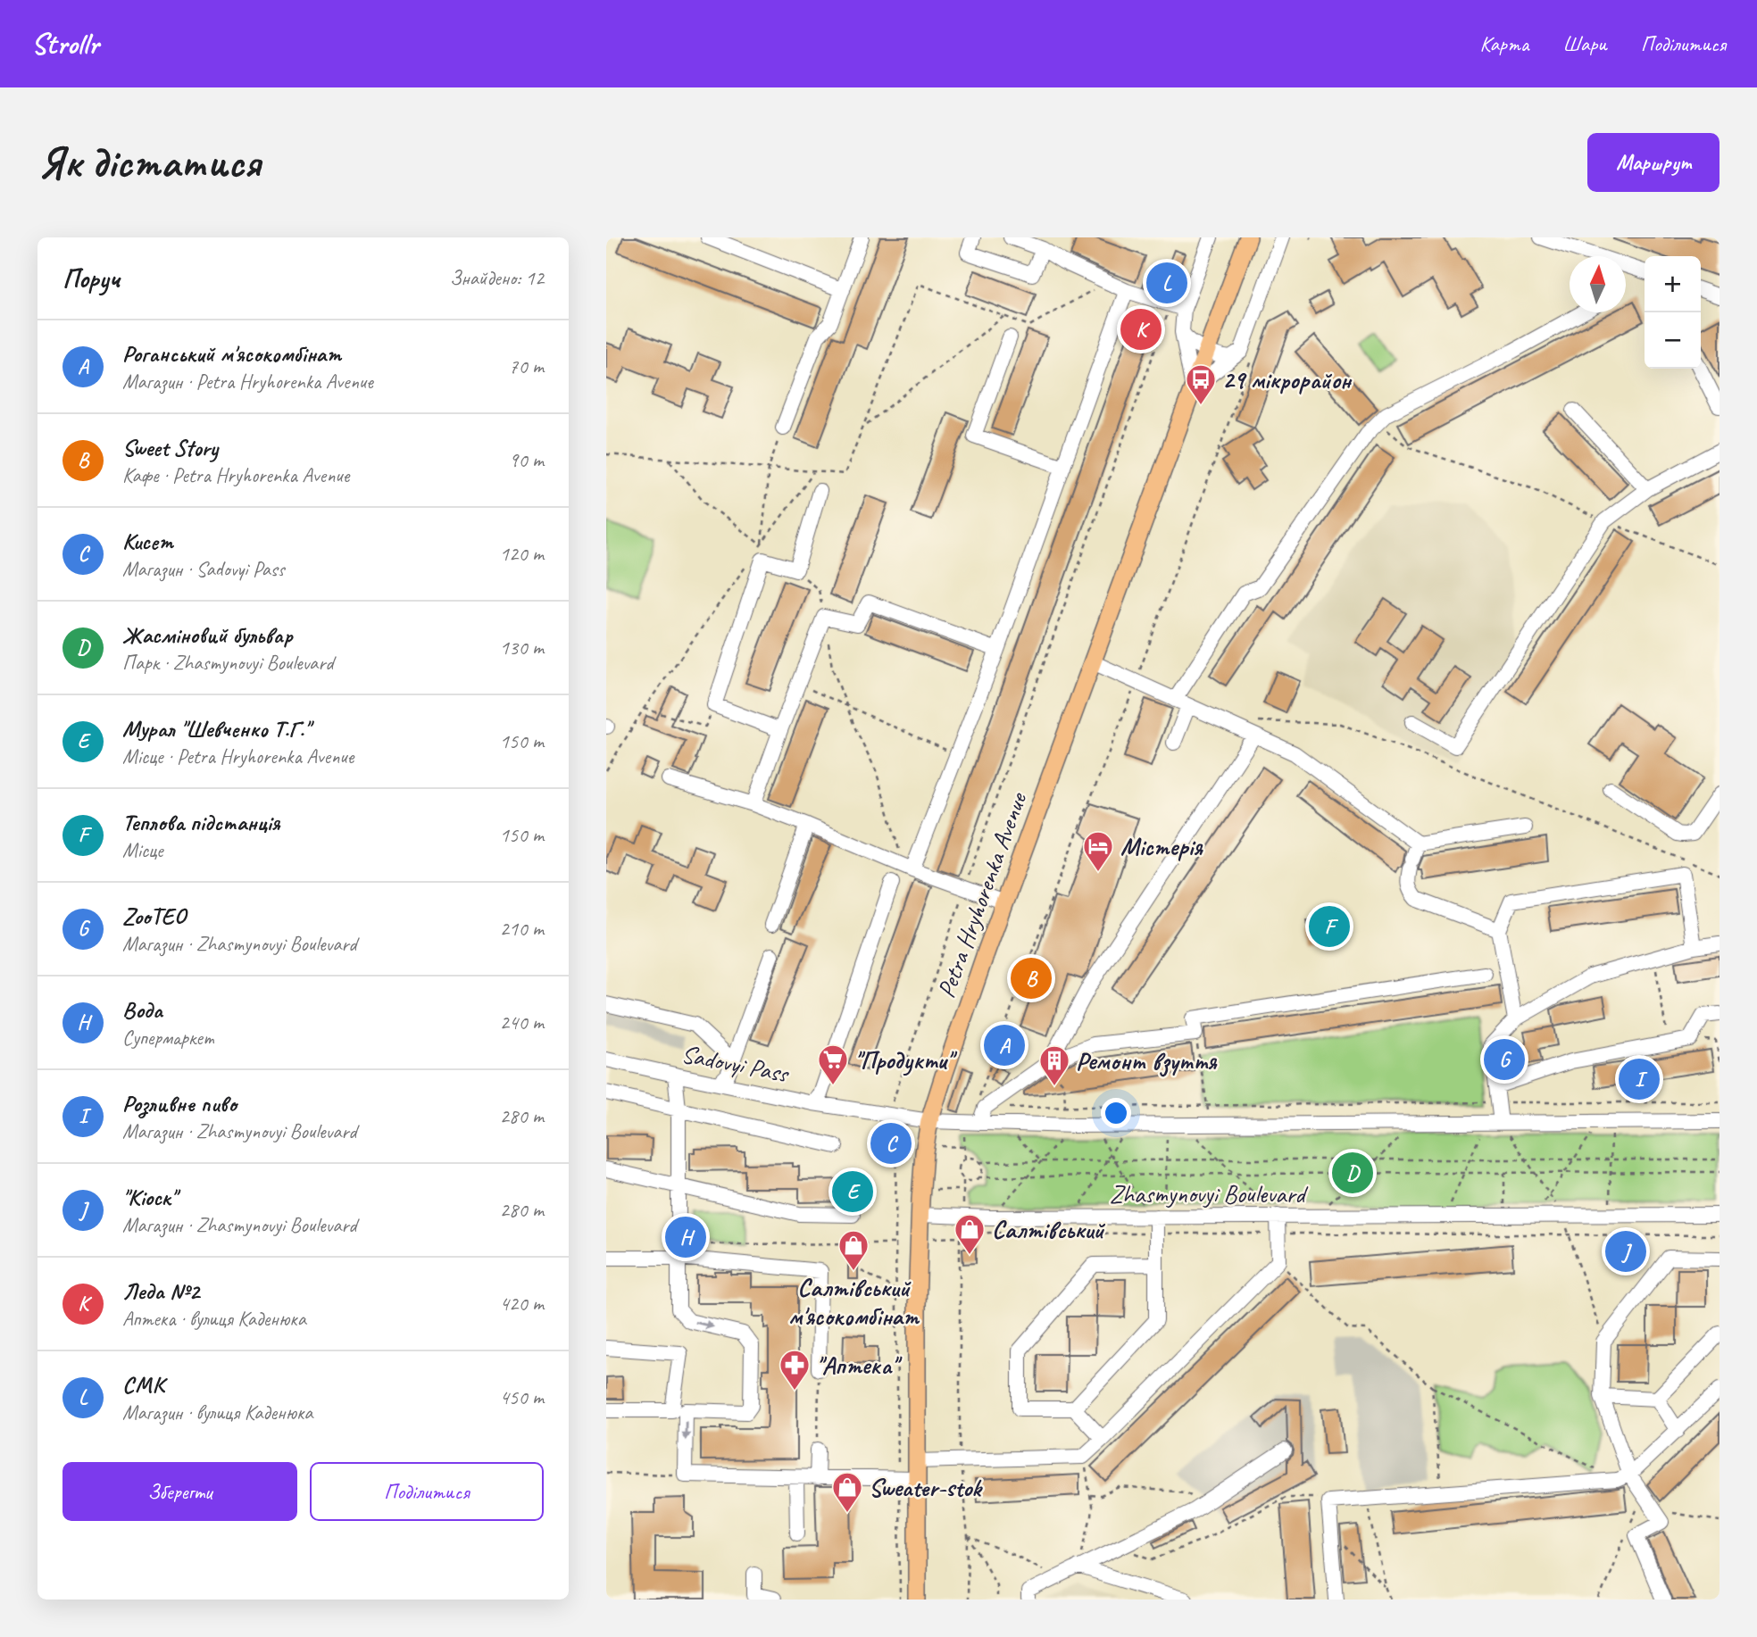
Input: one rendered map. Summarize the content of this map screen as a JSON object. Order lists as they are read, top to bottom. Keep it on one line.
{"streets":{"main road":["Petra Hryhorenka Аvenue"],"street":["Sadovyi Pass","Zhasmynovyi Boulevard"]},"crossings":[["Petra Hryhorenka Аvenue","Sadovyi Pass"],["Petra Hryhorenka Аvenue","Zhasmynovyi Boulevard"]],"places":{"bus stop":["29 мікрорайон"],"hotel":["Містерія"],"supermarket":["\"Продукти\""],"building":["Ремонт взуття"],"shop":["Салтівський","Салтівський м'ясокомбінат","Sweater-stok"],"pharmacy":["\"Аптека\""]},"north":"top","page":{"header":"Strollr","nav":["Карта","Шари","Поділитися"],"buttons":["Маршрут",["Зберегти","Поділитися"]],"title":"Як дістатися","heading":["Поруч","Знайдено: 12"],"map_buttons":["+","−"],"pins":["L","K","F","B","A","G","I","C","D","E","H","J"],"list":[{"mark":"A","name":"Роганський м'ясокомбінат","note":"Магазин · Petra Hryhorenka Аvenue","value":"70 m"},{"mark":"B","name":"Sweet Story","note":"Кафе · Petra Hryhorenka Аvenue","value":"90 m"},{"mark":"C","name":"Кисет","note":"Магазин · Sadovyi Pass","value":"120 m"},{"mark":"D","name":"Жасміновий бульвар","note":"Парк · Zhasmynovyi Boulevard","value":"130 m"},{"mark":"E","name":"Мурал \"Шевченко Т.Г.\"","note":"Місце · Petra Hryhorenka Аvenue","value":"150 m"},{"mark":"F","name":"Теплова підстанція","note":"Місце","value":"150 m"},{"mark":"G","name":"ZooTEO","note":"Магазин · Zhasmynovyi Boulevard","value":"210 m"},{"mark":"H","name":"Вода","note":"Супермаркет","value":"240 m"},{"mark":"I","name":"Розливне пиво","note":"Магазин · Zhasmynovyi Boulevard","value":"280 m"},{"mark":"J","name":"\"Кіоск\"","note":"Магазин · Zhasmynovyi Boulevard","value":"280 m"},{"mark":"K","name":"Леда №2","note":"Аптека · вулиця Каденюка","value":"420 m"},{"mark":"L","name":"СМК","note":"Магазин · вулиця Каденюка","value":"450 m"}]}}
